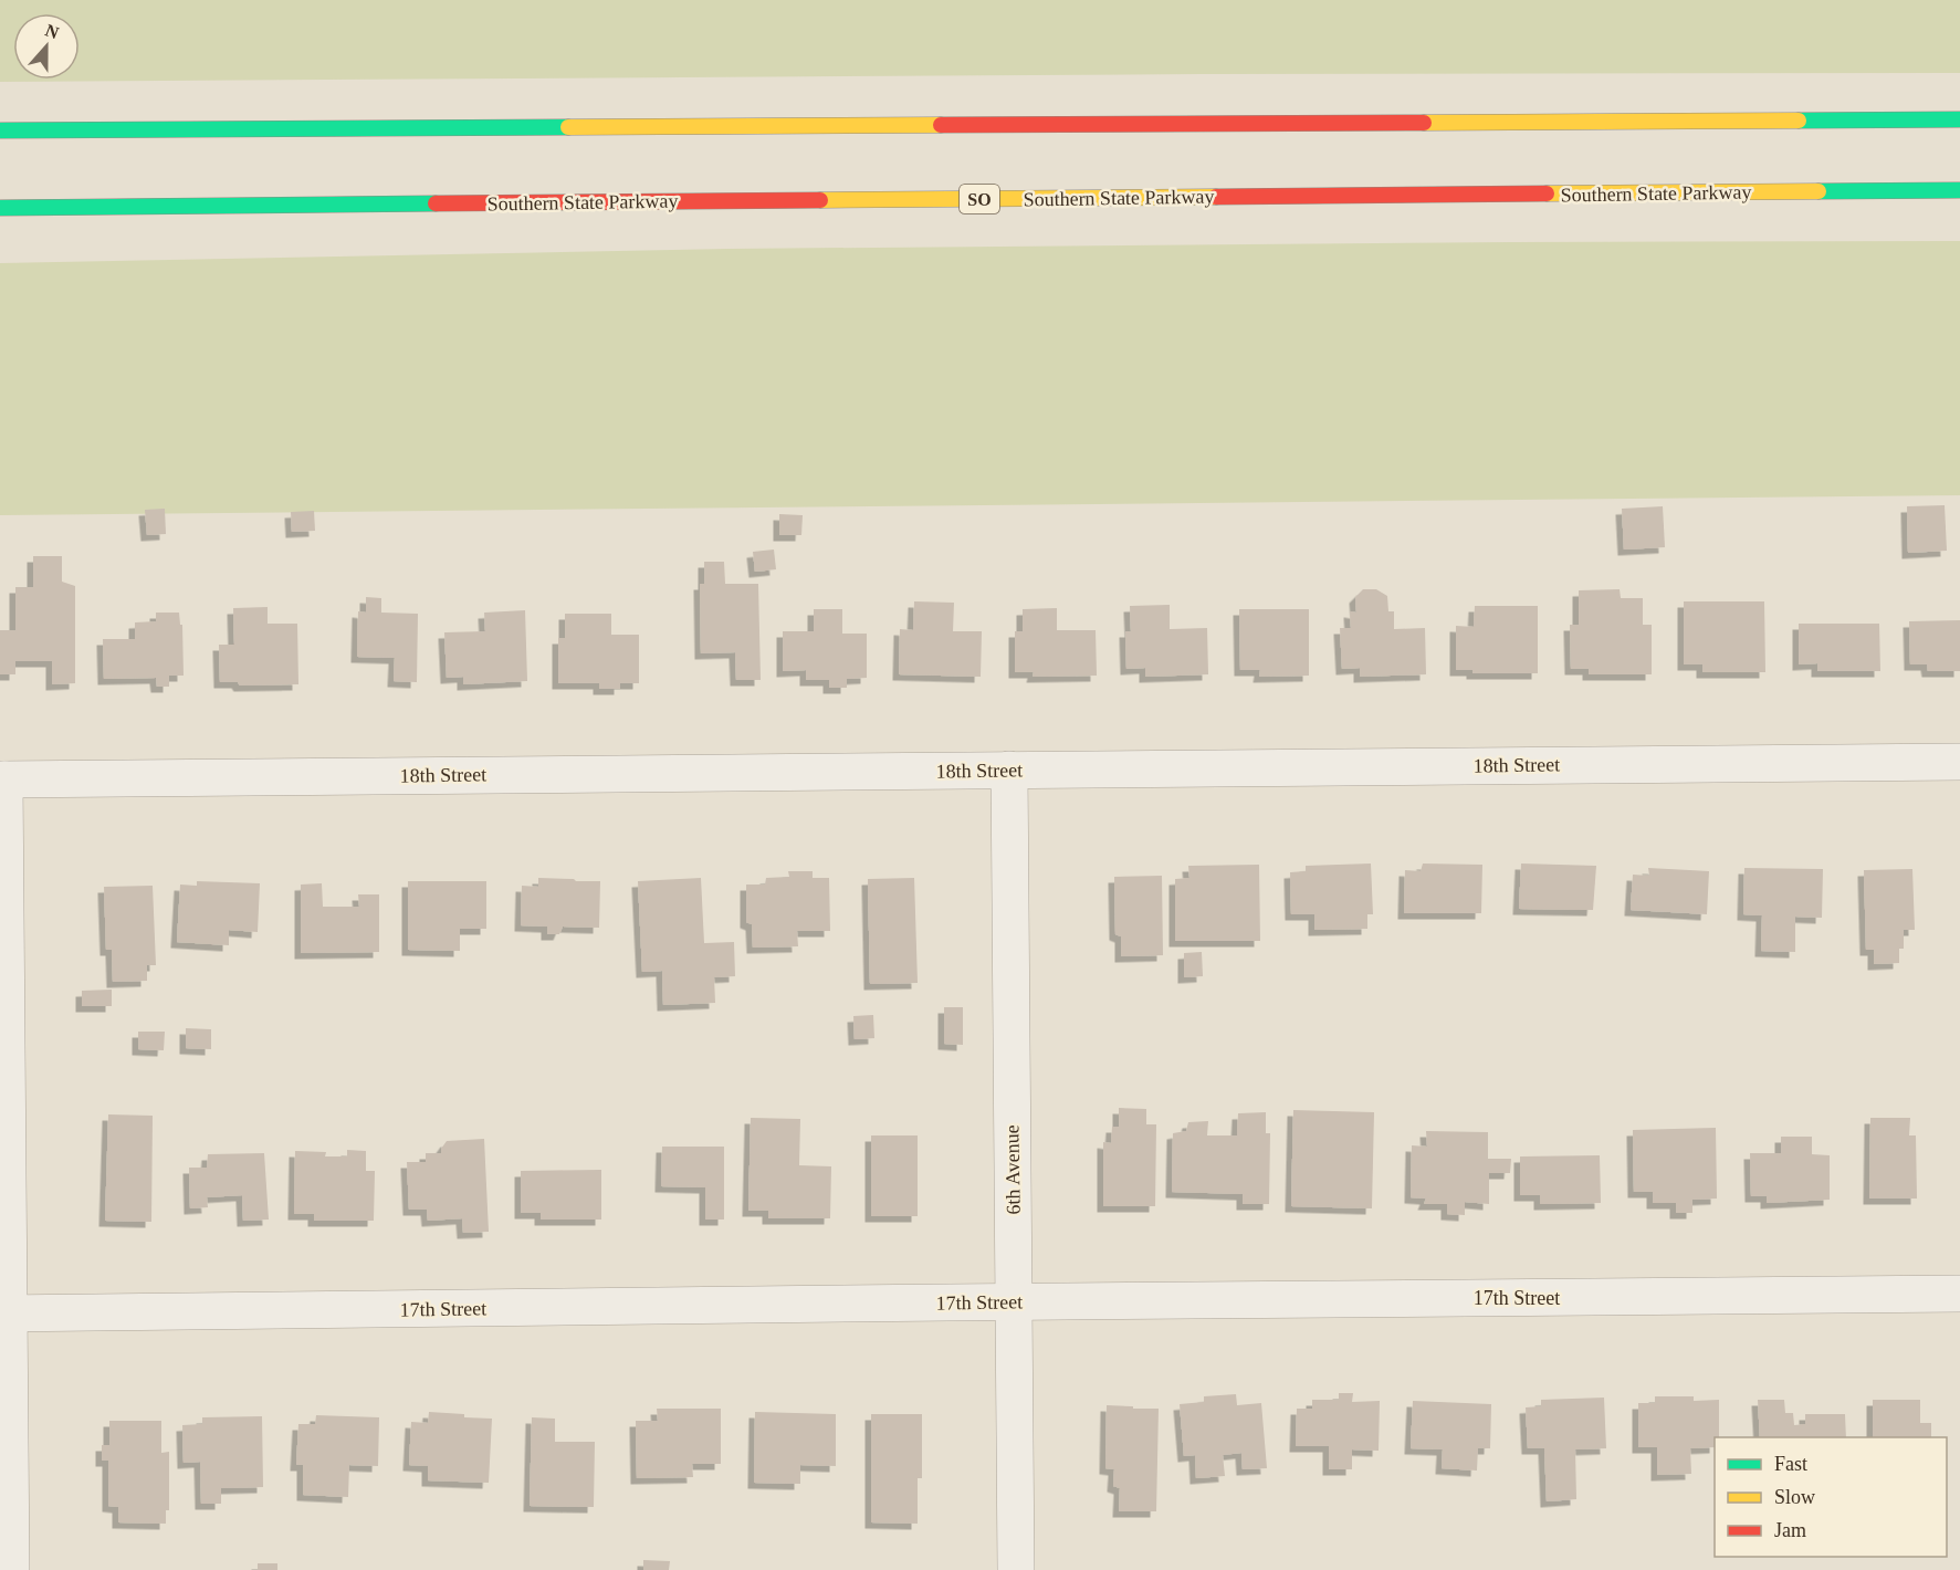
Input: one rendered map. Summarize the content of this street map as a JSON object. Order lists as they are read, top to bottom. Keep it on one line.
{"streets":{"highway":["Southern State Parkway","SO"],"street":["18th Street","6th Avenue","17th Street"]},"crossings":[["18th Street","6th Avenue"],["6th Avenue","17th Street"]],"legend":["Fast","Slow","Jam"],"north":"top"}
